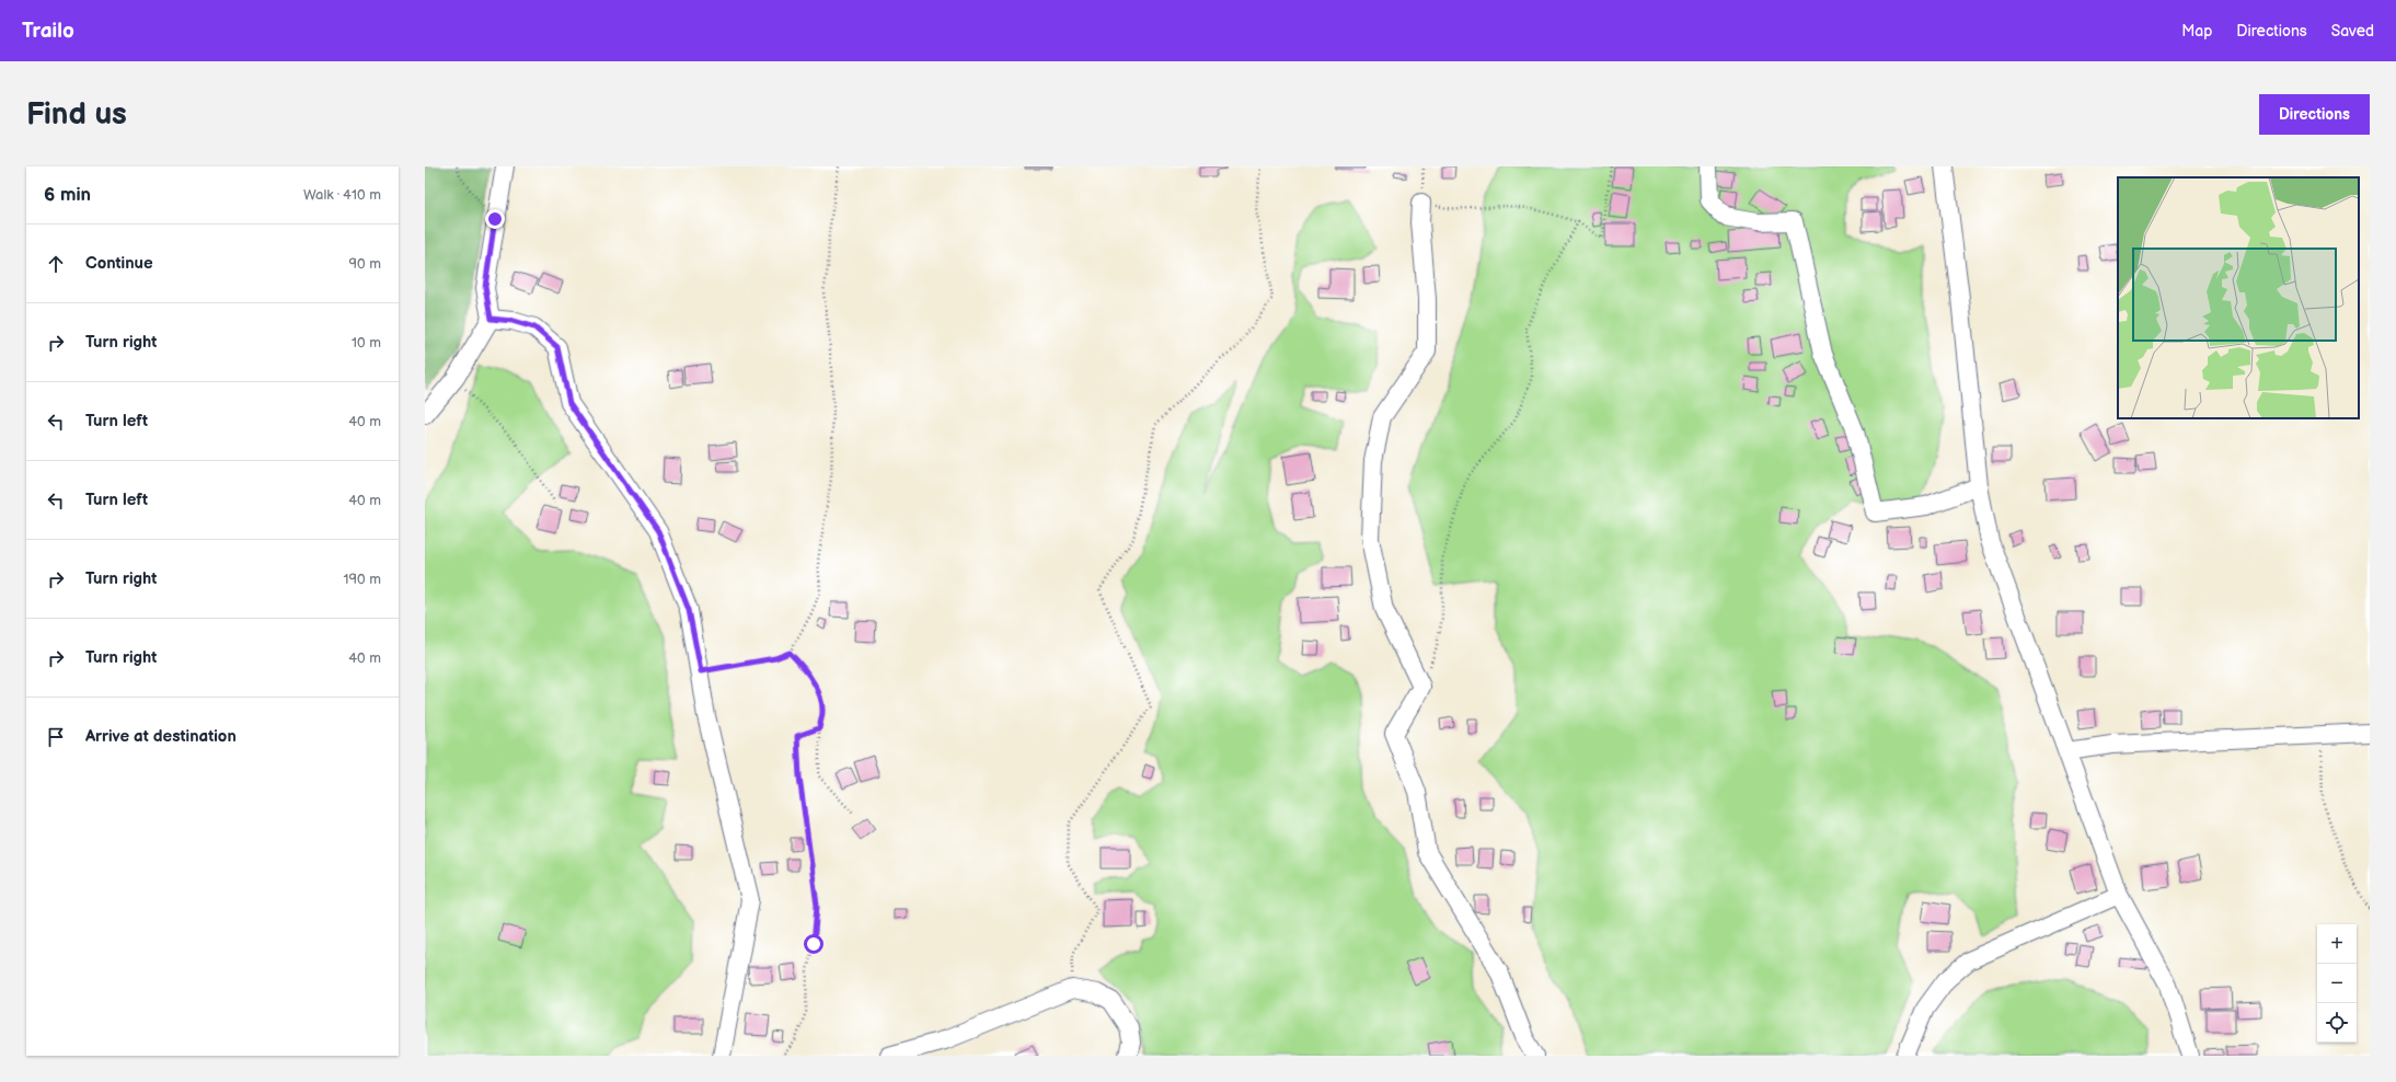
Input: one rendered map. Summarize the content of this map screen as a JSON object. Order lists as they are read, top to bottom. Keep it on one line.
{"page":{"header":"Trailo","nav":["Map","Directions","Saved"],"buttons":"Directions","title":"Find us","heading":["6 min","Walk · 410 m"],"list":[["Continue","90 m"],["Turn right","10 m"],["Turn left","40 m"],["Turn left","40 m"],["Turn right","190 m"],["Turn right","40 m"],"Arrive at destination"],"map_buttons":["+","−"]}}
